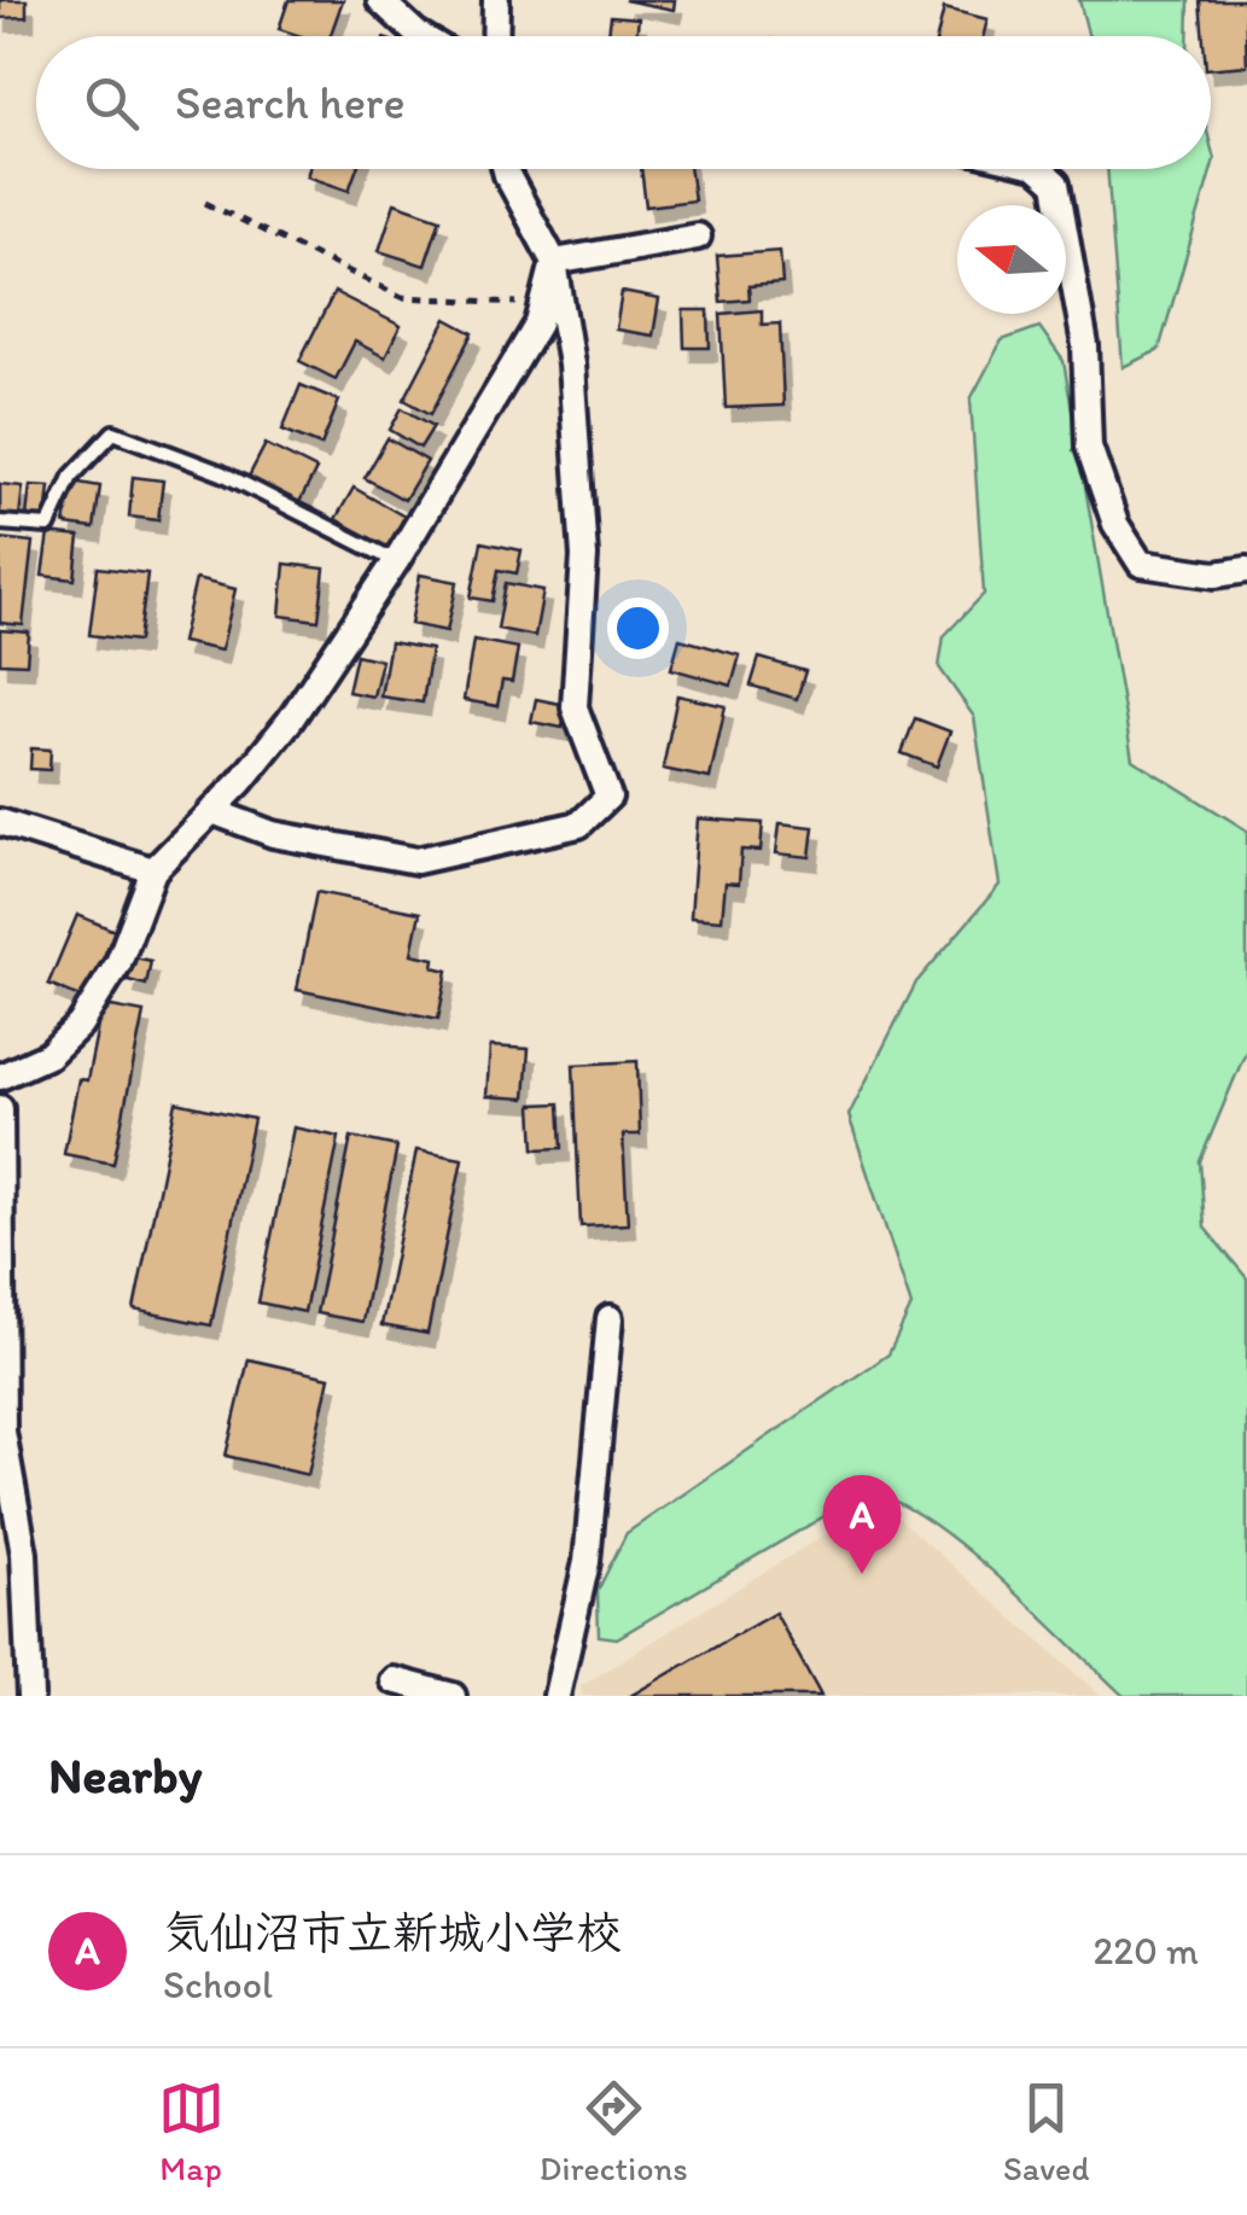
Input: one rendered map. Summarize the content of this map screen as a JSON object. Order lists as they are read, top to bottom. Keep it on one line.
{"north":"left","page":{"search":"Search here","pins":"A","heading":"Nearby","list":[{"mark":"A","name":"気仙沼市立新城小学校","note":"School","value":"220 m"}],"nav":["Map","Directions","Saved"]}}
